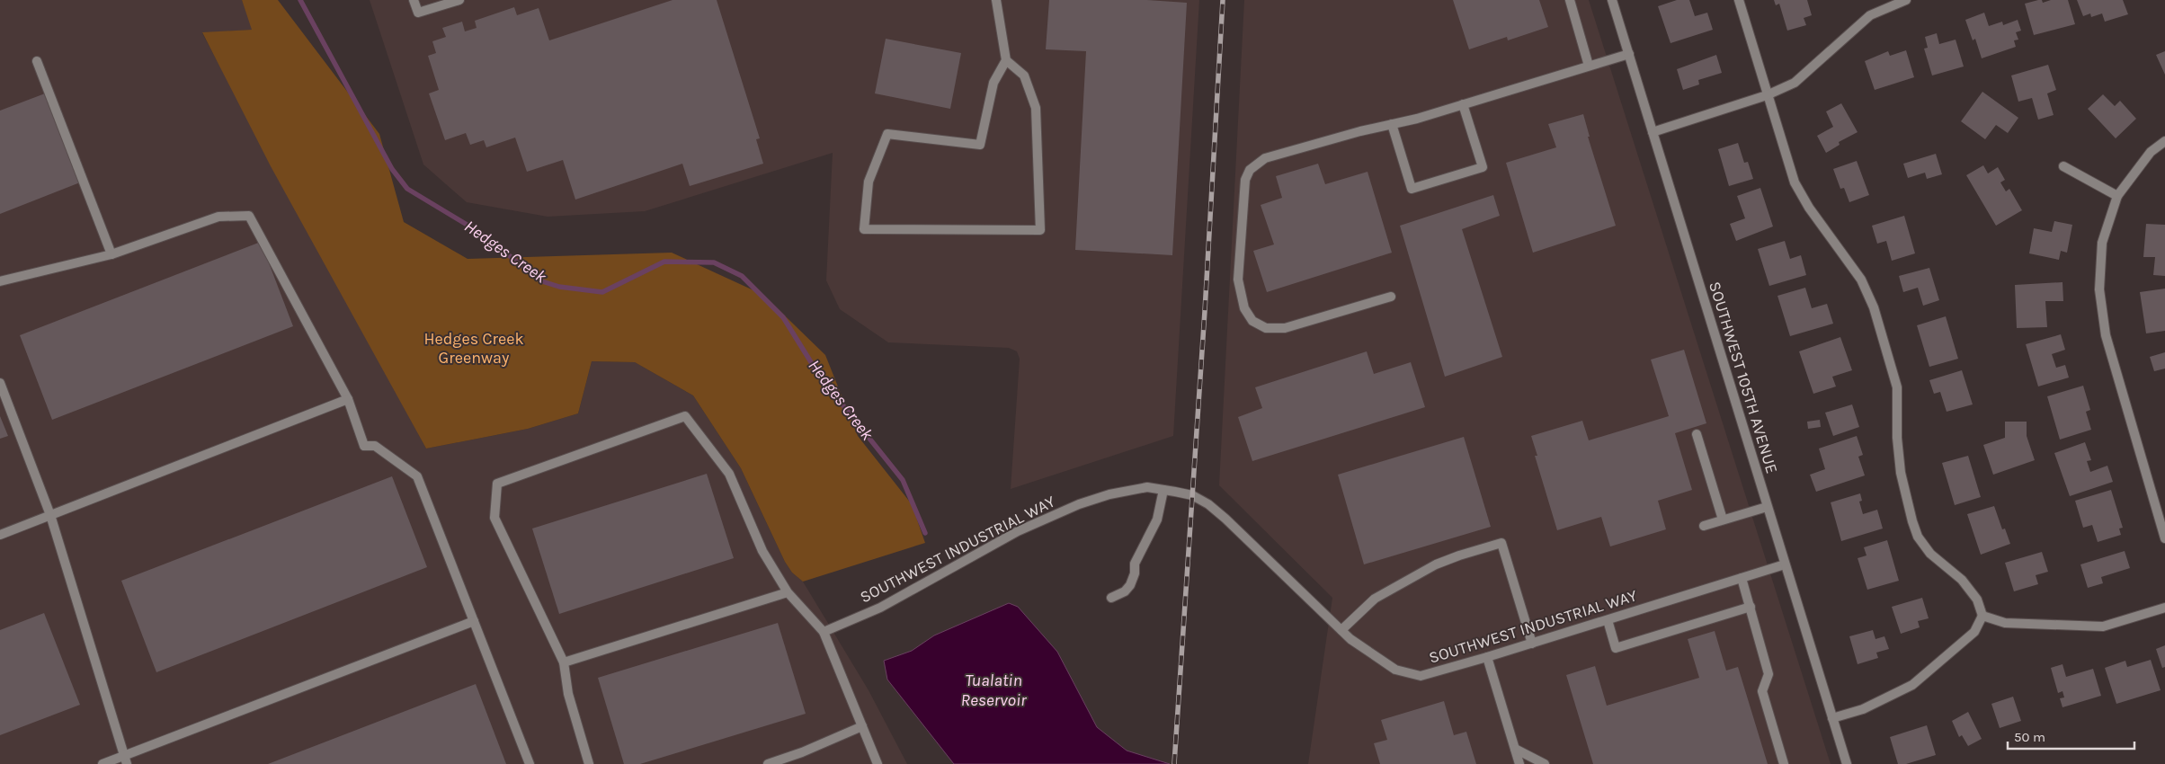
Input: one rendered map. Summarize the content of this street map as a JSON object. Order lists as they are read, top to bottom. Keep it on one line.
{"streets":{"street":["SOUTHWEST 105TH AVENUE","SOUTHWEST INDUSTRIAL WAY"]},"crossings":[["SOUTHWEST 105TH AVENUE","SOUTHWEST INDUSTRIAL WAY"]],"water":["Hedges Creek","Tualatin Reservoir"],"parks":["Hedges Creek Greenway"],"scale_bar":"50 m"}
